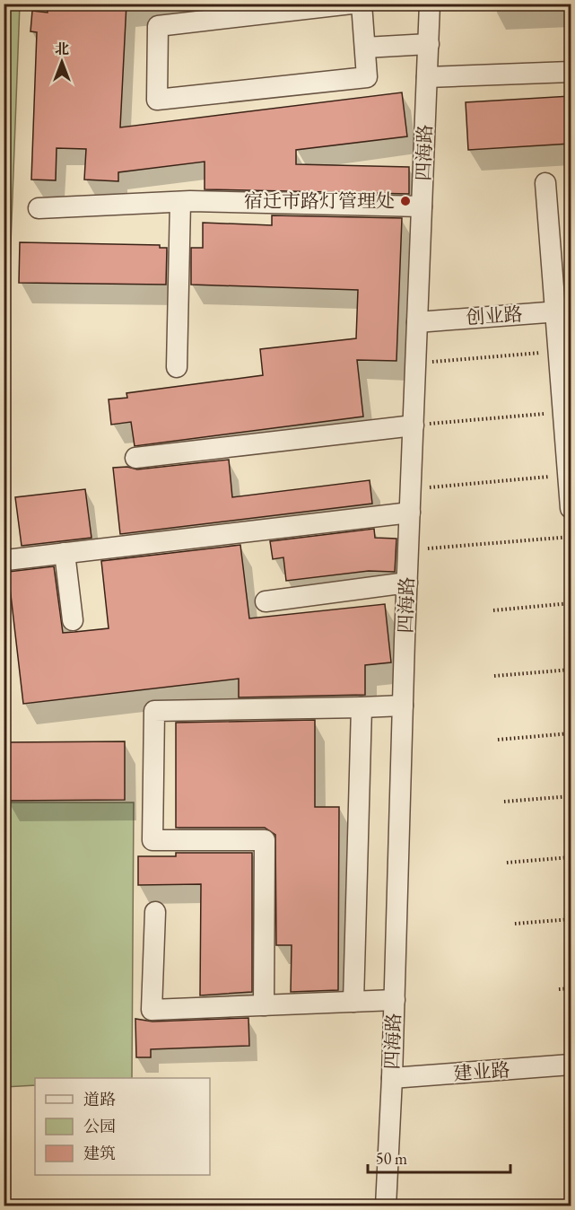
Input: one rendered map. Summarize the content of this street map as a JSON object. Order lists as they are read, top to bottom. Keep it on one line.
{"streets":{"street":["四海路","创业路","建业路"]},"crossings":[["四海路","创业路"],["四海路","建业路"]],"places":["宿迁市路灯管理处"],"legend":["道路","公园","建筑"],"scale_bar":"50 m","north":"top"}
